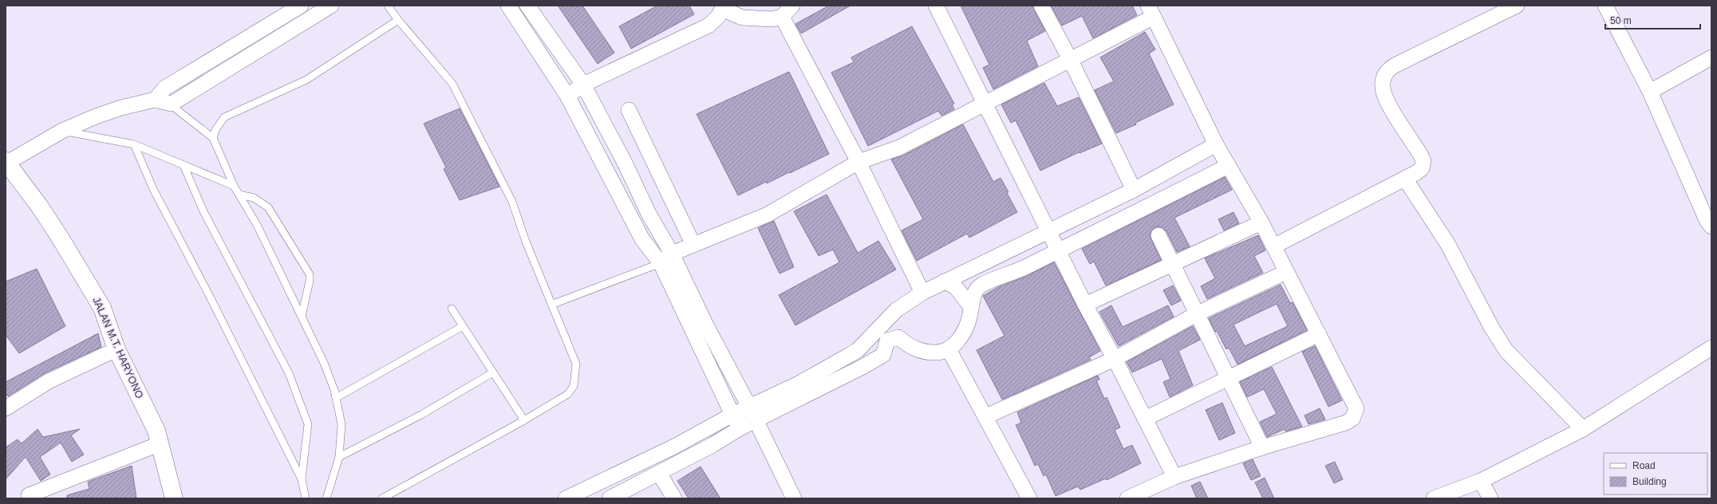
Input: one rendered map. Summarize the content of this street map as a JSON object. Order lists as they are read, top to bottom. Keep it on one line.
{"streets":{"highway":["JALAN M.T. HARYONO"]},"legend":["Road","Building"],"scale_bar":"50 m"}
